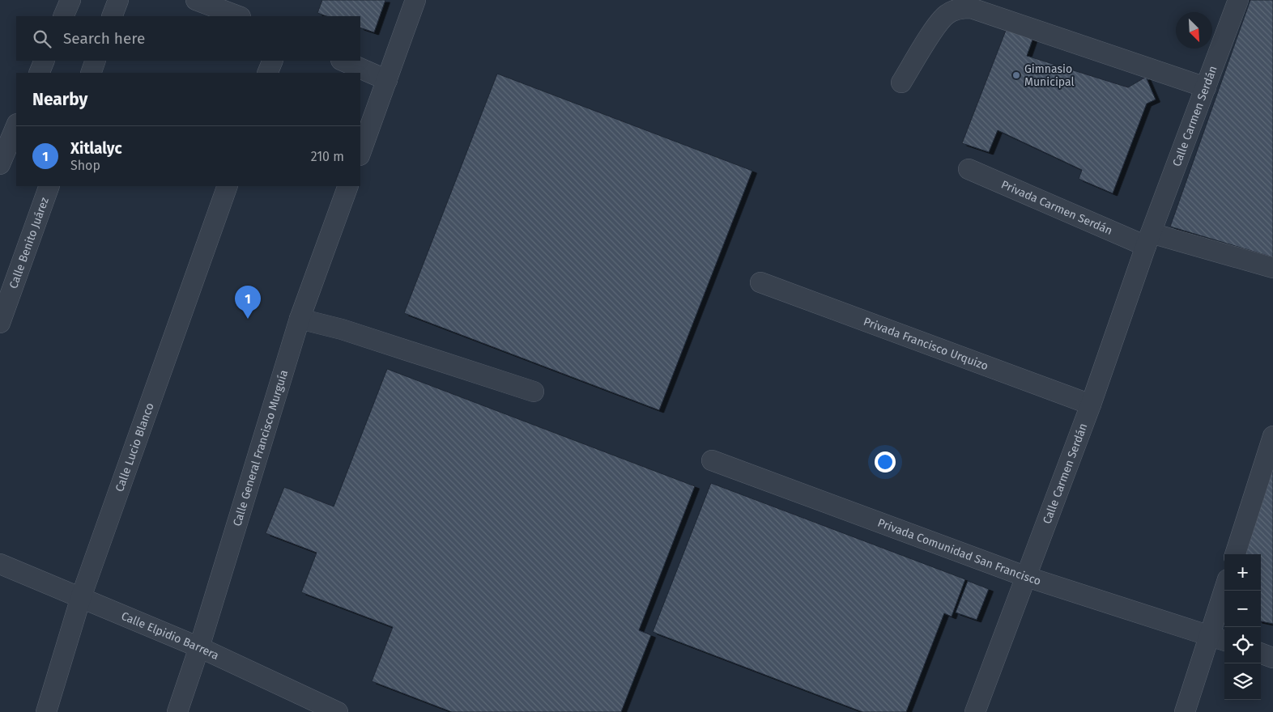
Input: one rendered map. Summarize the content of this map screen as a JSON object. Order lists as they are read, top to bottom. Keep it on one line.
{"streets":{"street":["Calle Carmen Serdán","Privada Carmen Serdán","Calle Benito Juárez","Privada Francisco Urquizo","Calle Lucio Blanco","Calle General Francisco Murguía","Privada Comunidad San Francisco","Calle Elpidio Barrera"]},"crossings":[["Calle Carmen Serdán","Privada Carmen Serdán"],["Calle Carmen Serdán","Privada Francisco Urquizo"],["Calle Carmen Serdán","Privada Comunidad San Francisco"],["Calle Lucio Blanco","Calle Elpidio Barrera"],["Calle General Francisco Murguía","Calle Elpidio Barrera"]],"places":["Gimnasio Municipal"],"north":"bottom right","page":{"search":"Search here","heading":"Nearby","list":[{"mark":"1","name":"Xitlalyc","note":"Shop","value":"210 m"}],"pins":"1","map_buttons":["+","−"]}}
